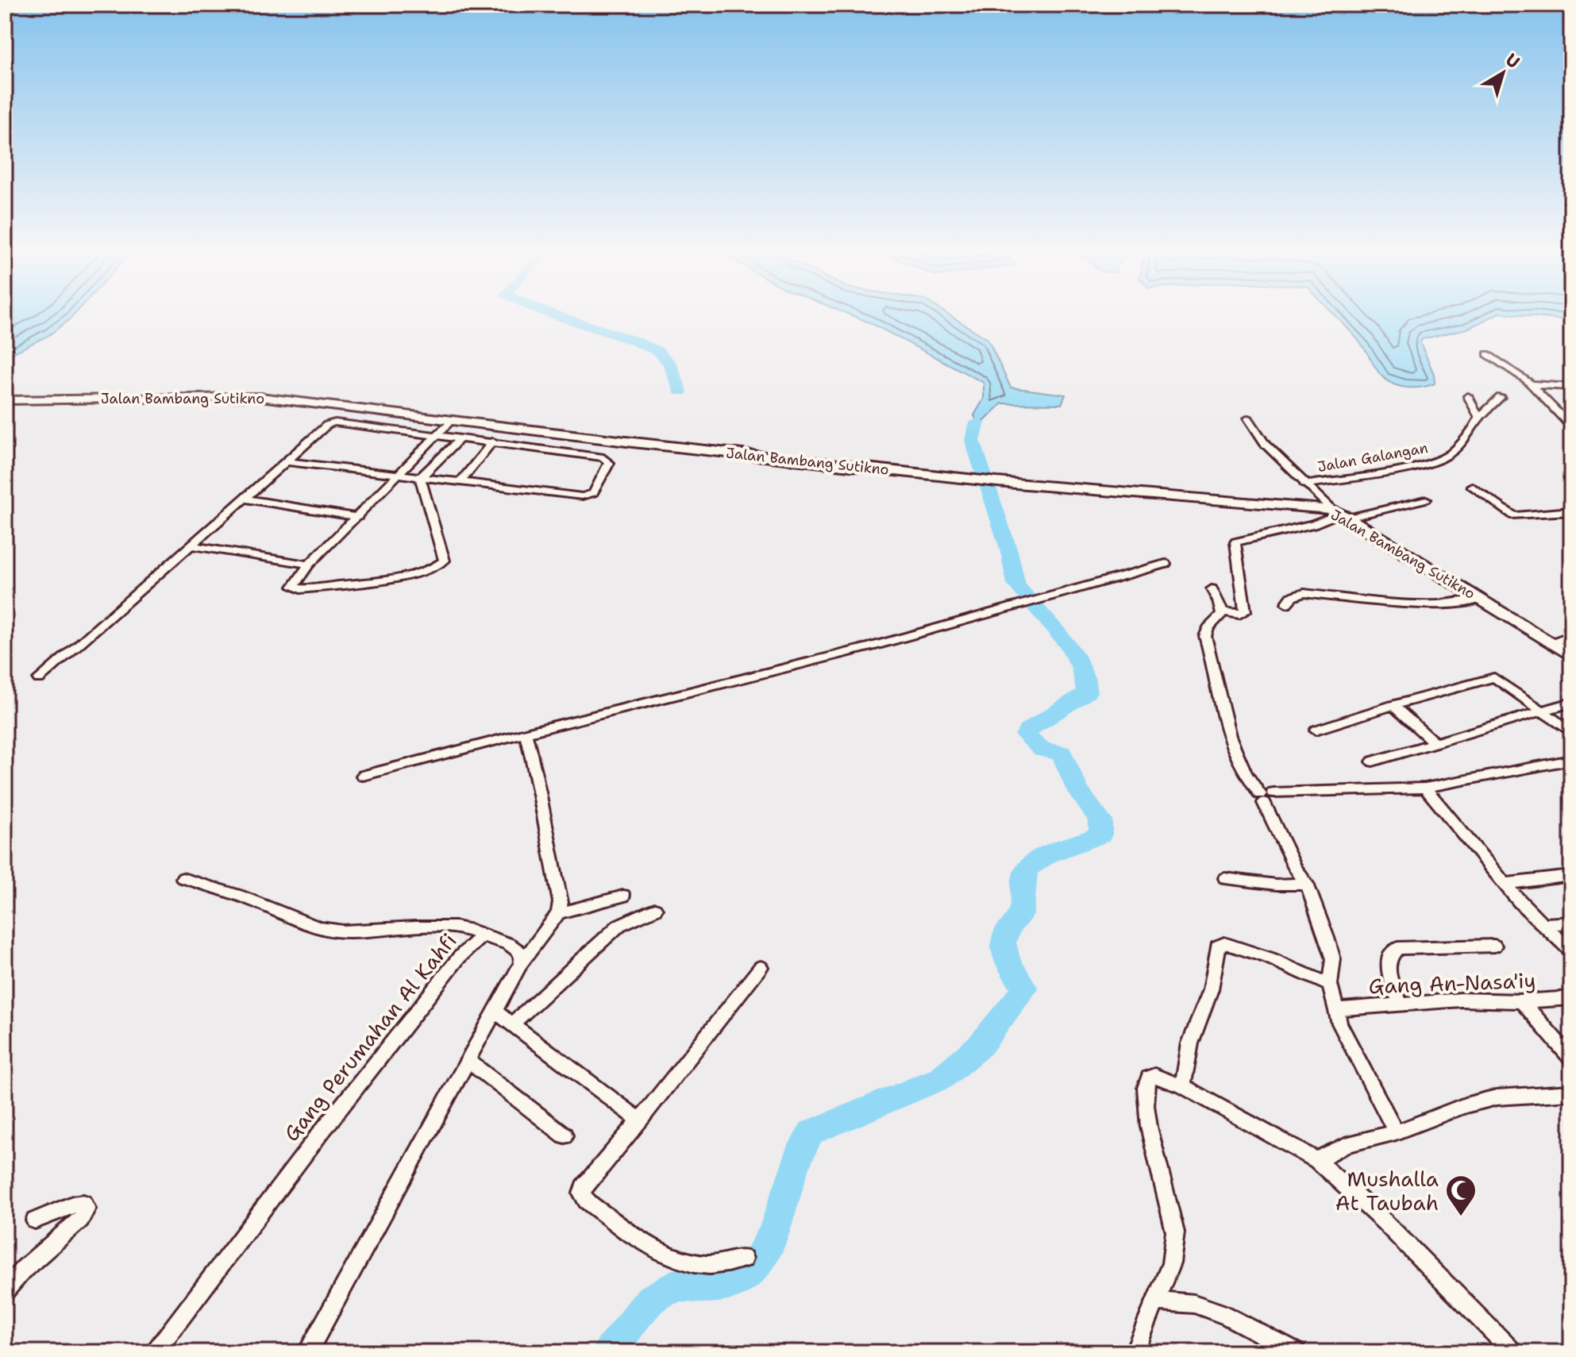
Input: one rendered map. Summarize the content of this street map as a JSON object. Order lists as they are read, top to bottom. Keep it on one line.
{"streets":{"street":["Jalan Bambang Sutikno","Jalan Galangan","Gang An-Nasa'iy","Gang Perumahan Al Kahfi"]},"places":{"mosque":["Mushalla At Taubah"]},"north":"top right"}
